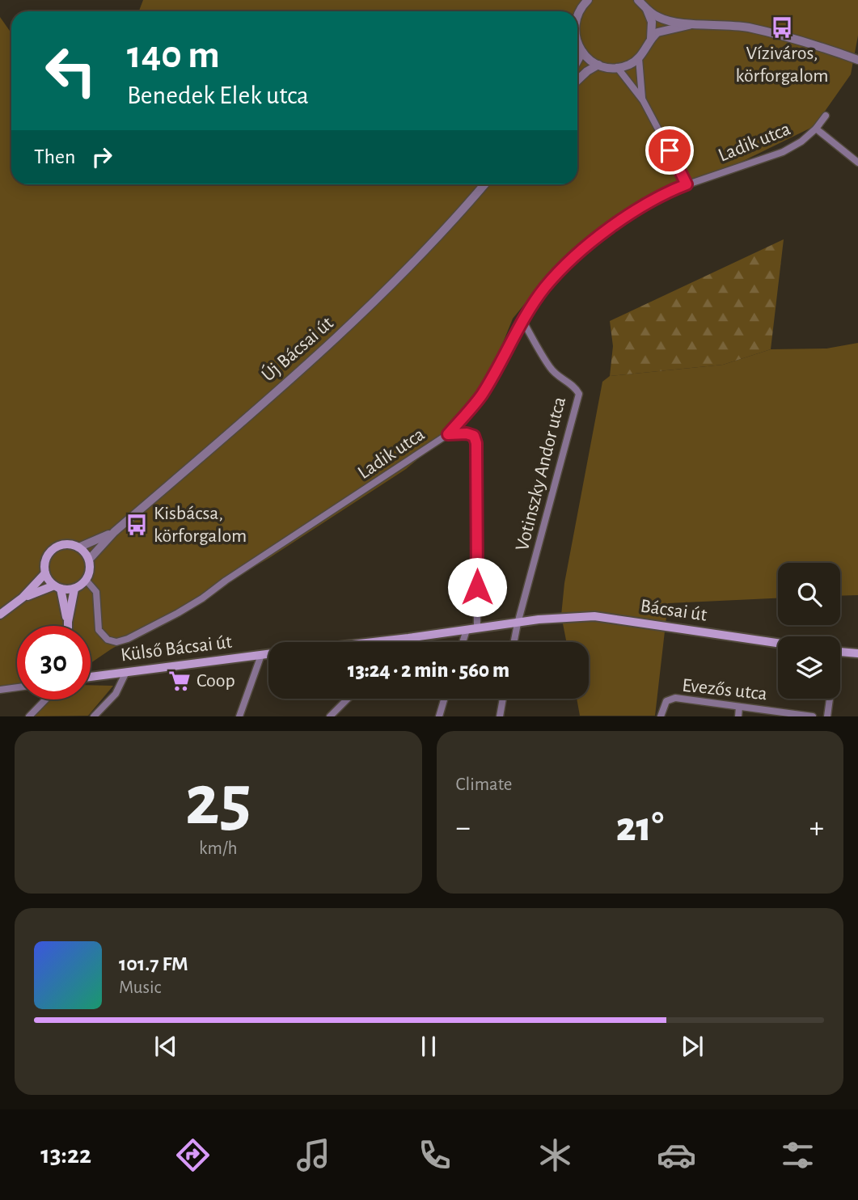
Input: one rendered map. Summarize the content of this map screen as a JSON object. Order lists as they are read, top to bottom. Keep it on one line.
{"streets":{"main road":["Új Bácsai út","Bácsai út","Külső Bácsai út"],"street":["Ladik utca","Votinszky Andor utca","Evezős utca"]},"crossings":[["Ladik utca","Új Bácsai út"],["Ladik utca","Votinszky Andor utca"],["Votinszky Andor utca","Külső Bácsai út"],["Bácsai út","Külső Bácsai út"]],"places":{"bus stop":["Víziváros, körforgalom","Kisbácsa, körforgalom"],"supermarket":["Coop"]},"page":{"turn":["140 m","Benedek Elek utca"],"then":"Then","limit":"30","trip":"13:24 · 2 min · 560 m","tile":[["25","km/h"],"Climate"],"heat":["−","21°","+"],"song":["101.7 FM","Music"],"tabs":"13:22"}}
